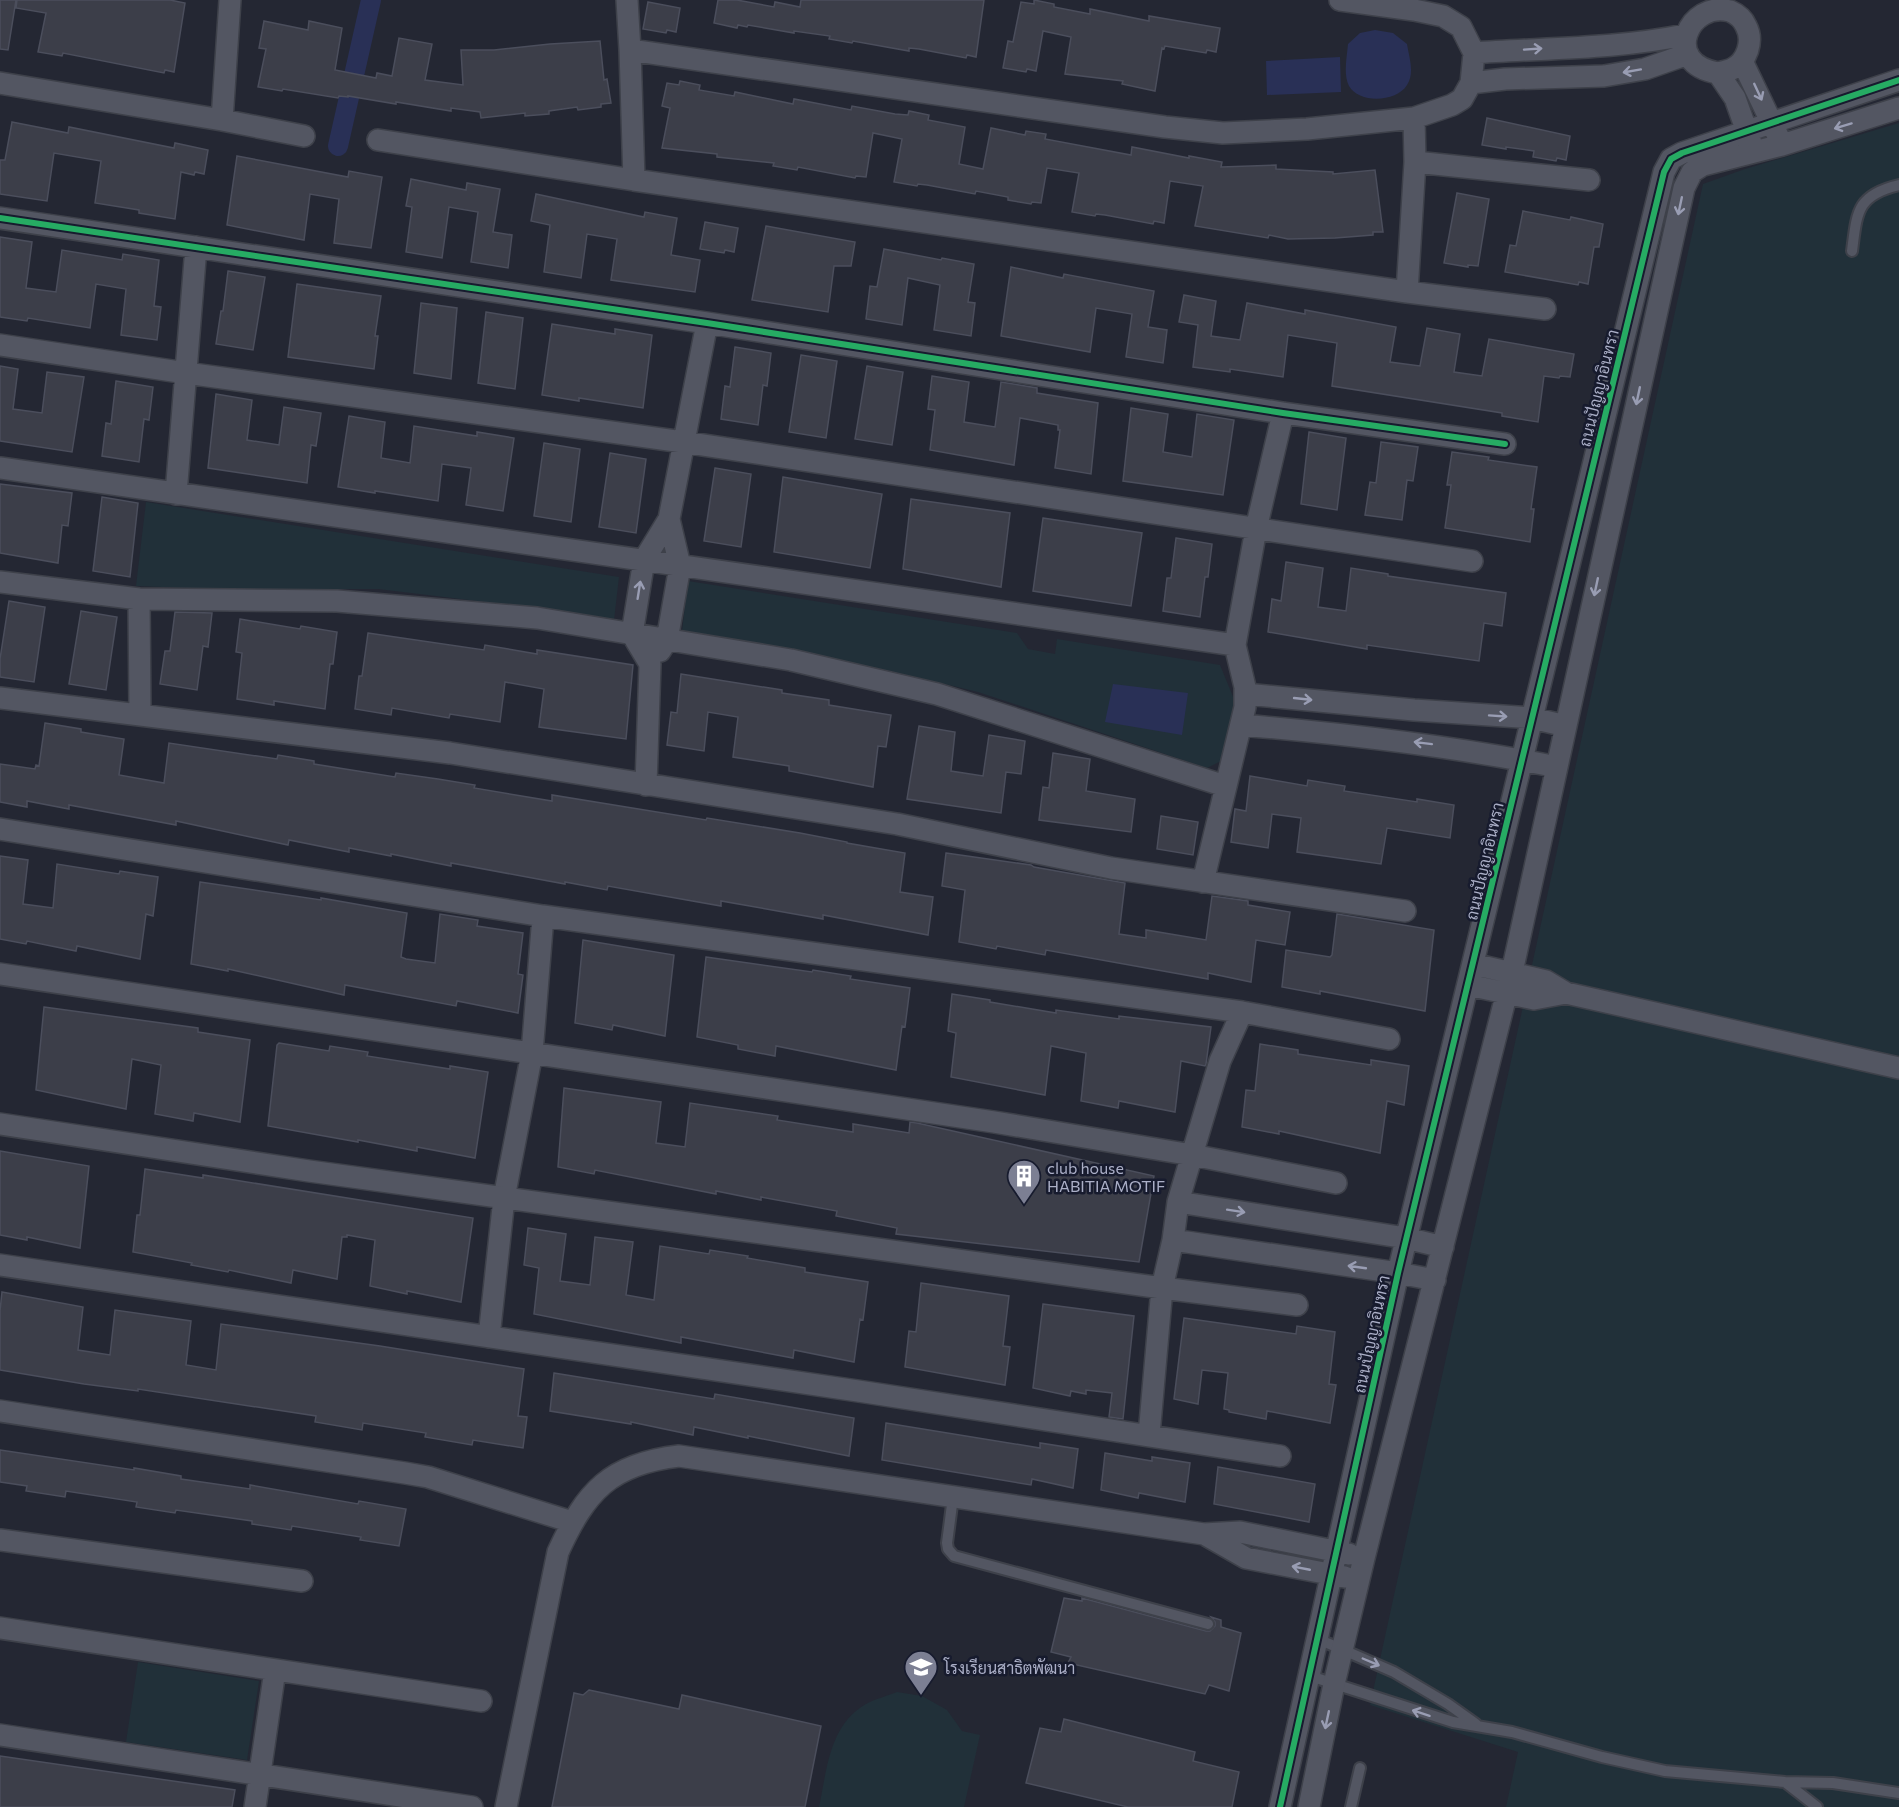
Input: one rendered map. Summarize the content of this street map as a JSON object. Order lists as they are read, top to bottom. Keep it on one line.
{"streets":{"street":["ถนนปัญญาอินทรา"]},"places":{"building":["club house HABITIA MOTIF"],"school or university":["โรงเรียนสาธิตพัฒนา"]}}
